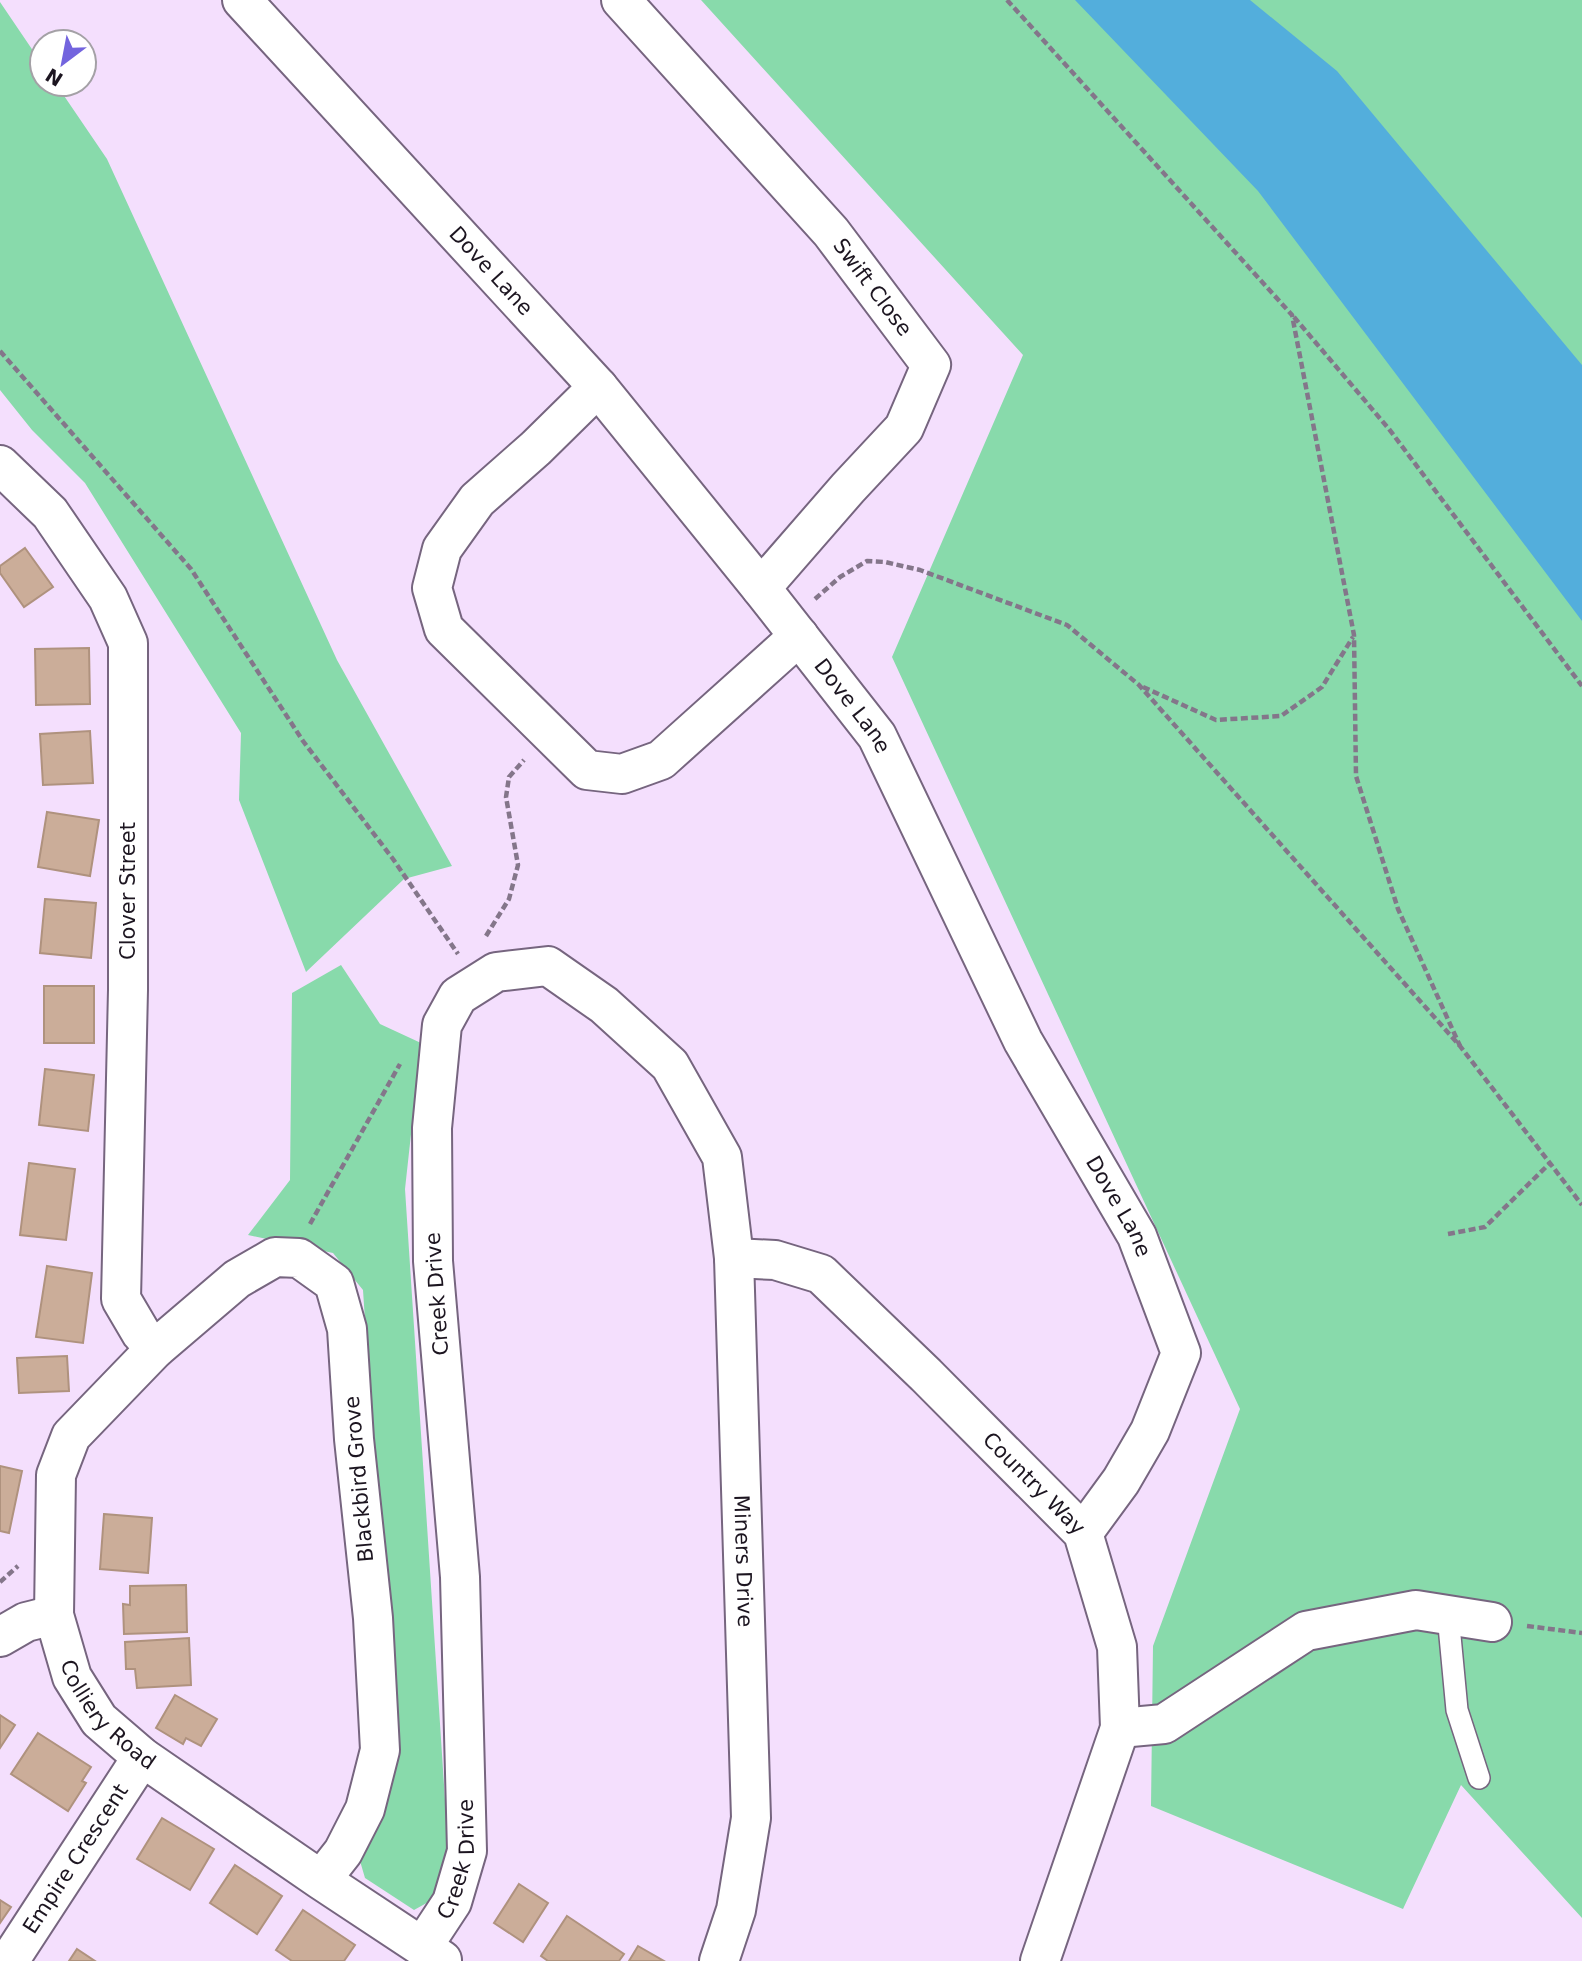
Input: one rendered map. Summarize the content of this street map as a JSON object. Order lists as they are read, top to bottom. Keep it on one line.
{"streets":{"street":["Dove Lane","Swift Close","Clover Street","Creek Drive","Blackbird Grove","Country Way","Miners Drive","Colliery Road","Empire Crescent"]},"crossings":[["Dove Lane","Swift Close"],["Dove Lane","Country Way"],["Clover Street","Colliery Road"],["Creek Drive","Miners Drive"],["Creek Drive","Colliery Road"],["Blackbird Grove","Colliery Road"],["Country Way","Miners Drive"],["Colliery Road","Empire Crescent"]],"north":"bottom left"}
